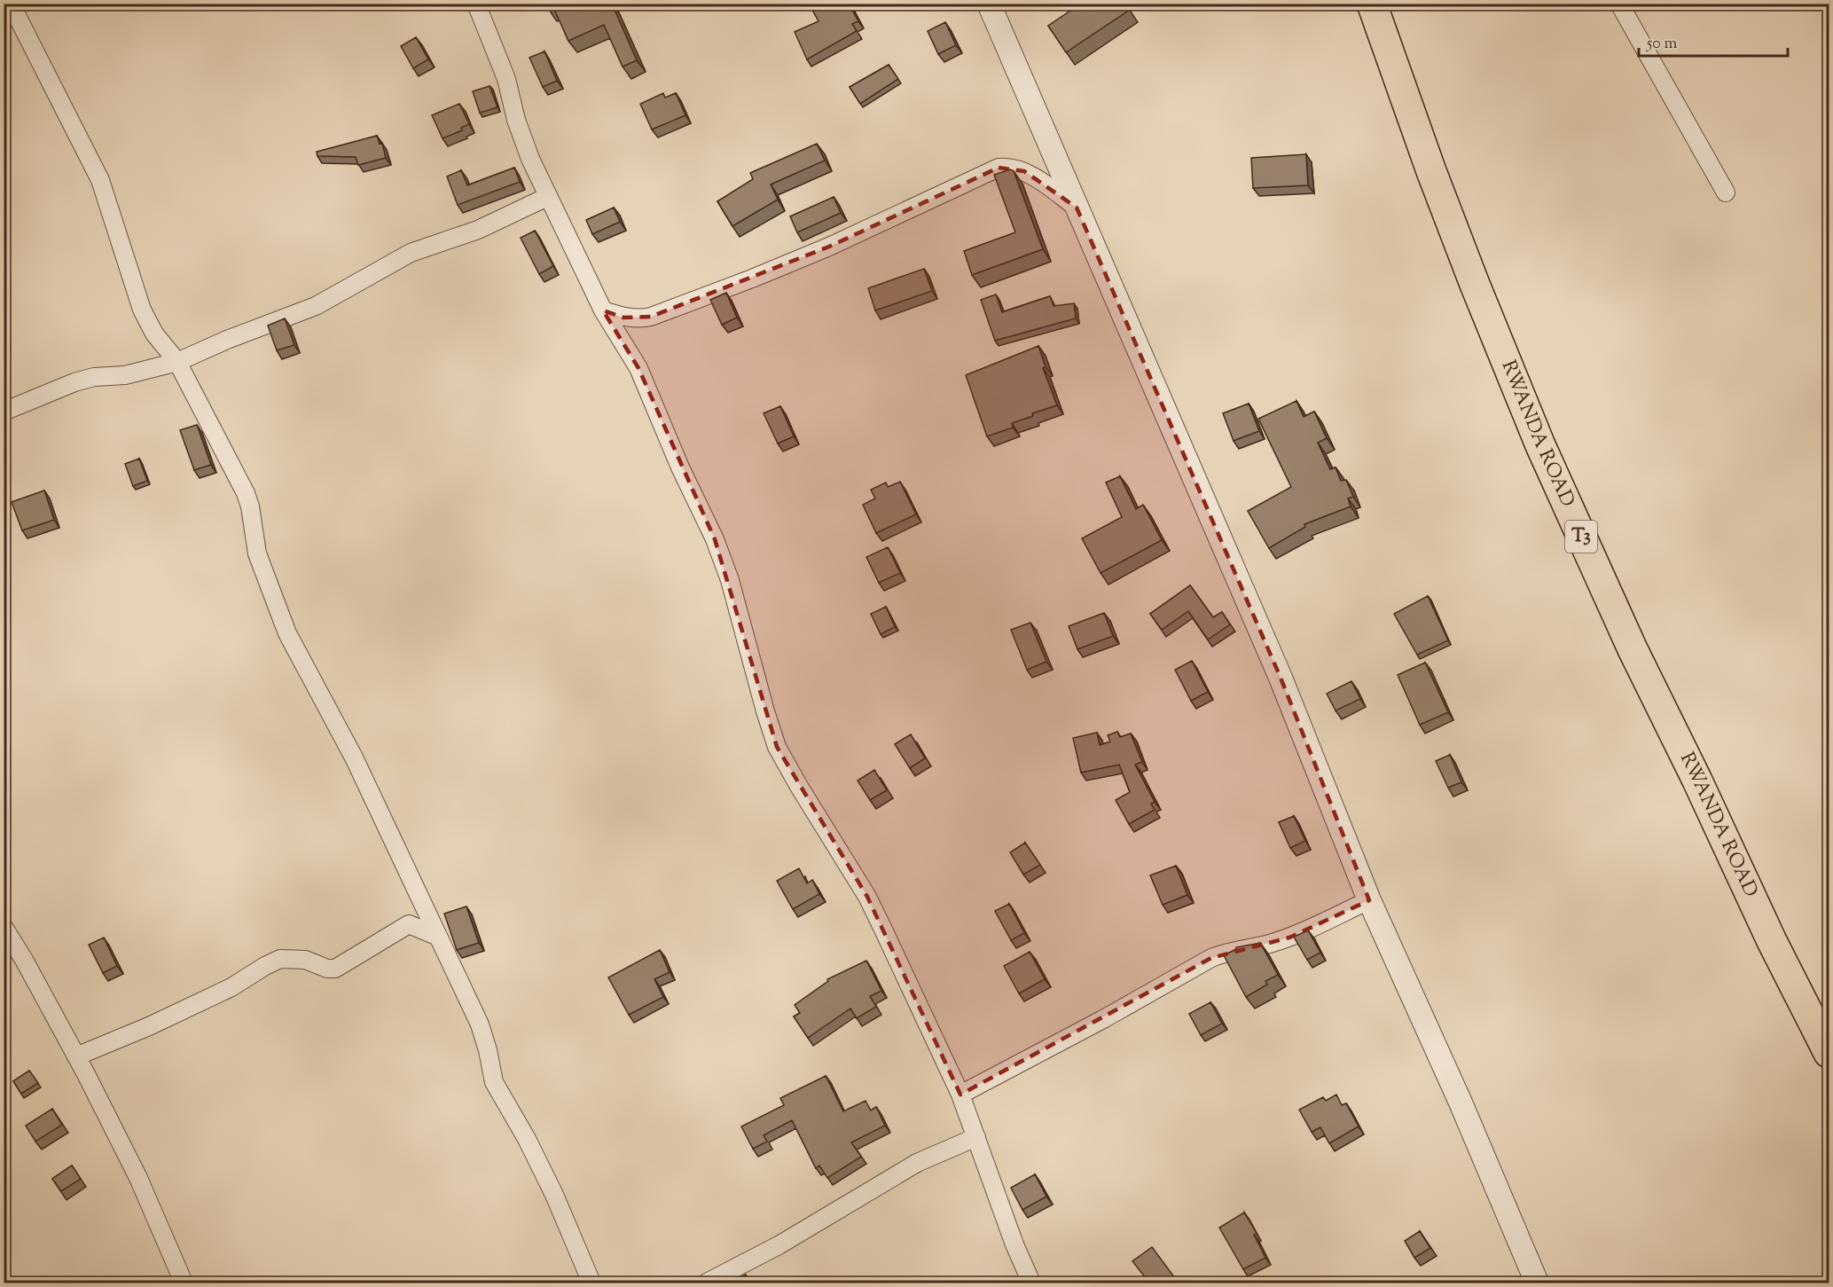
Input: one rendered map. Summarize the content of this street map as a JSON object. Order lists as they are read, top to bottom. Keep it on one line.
{"streets":{"highway":["RWANDA ROAD","T3"]},"scale_bar":"50 m"}
